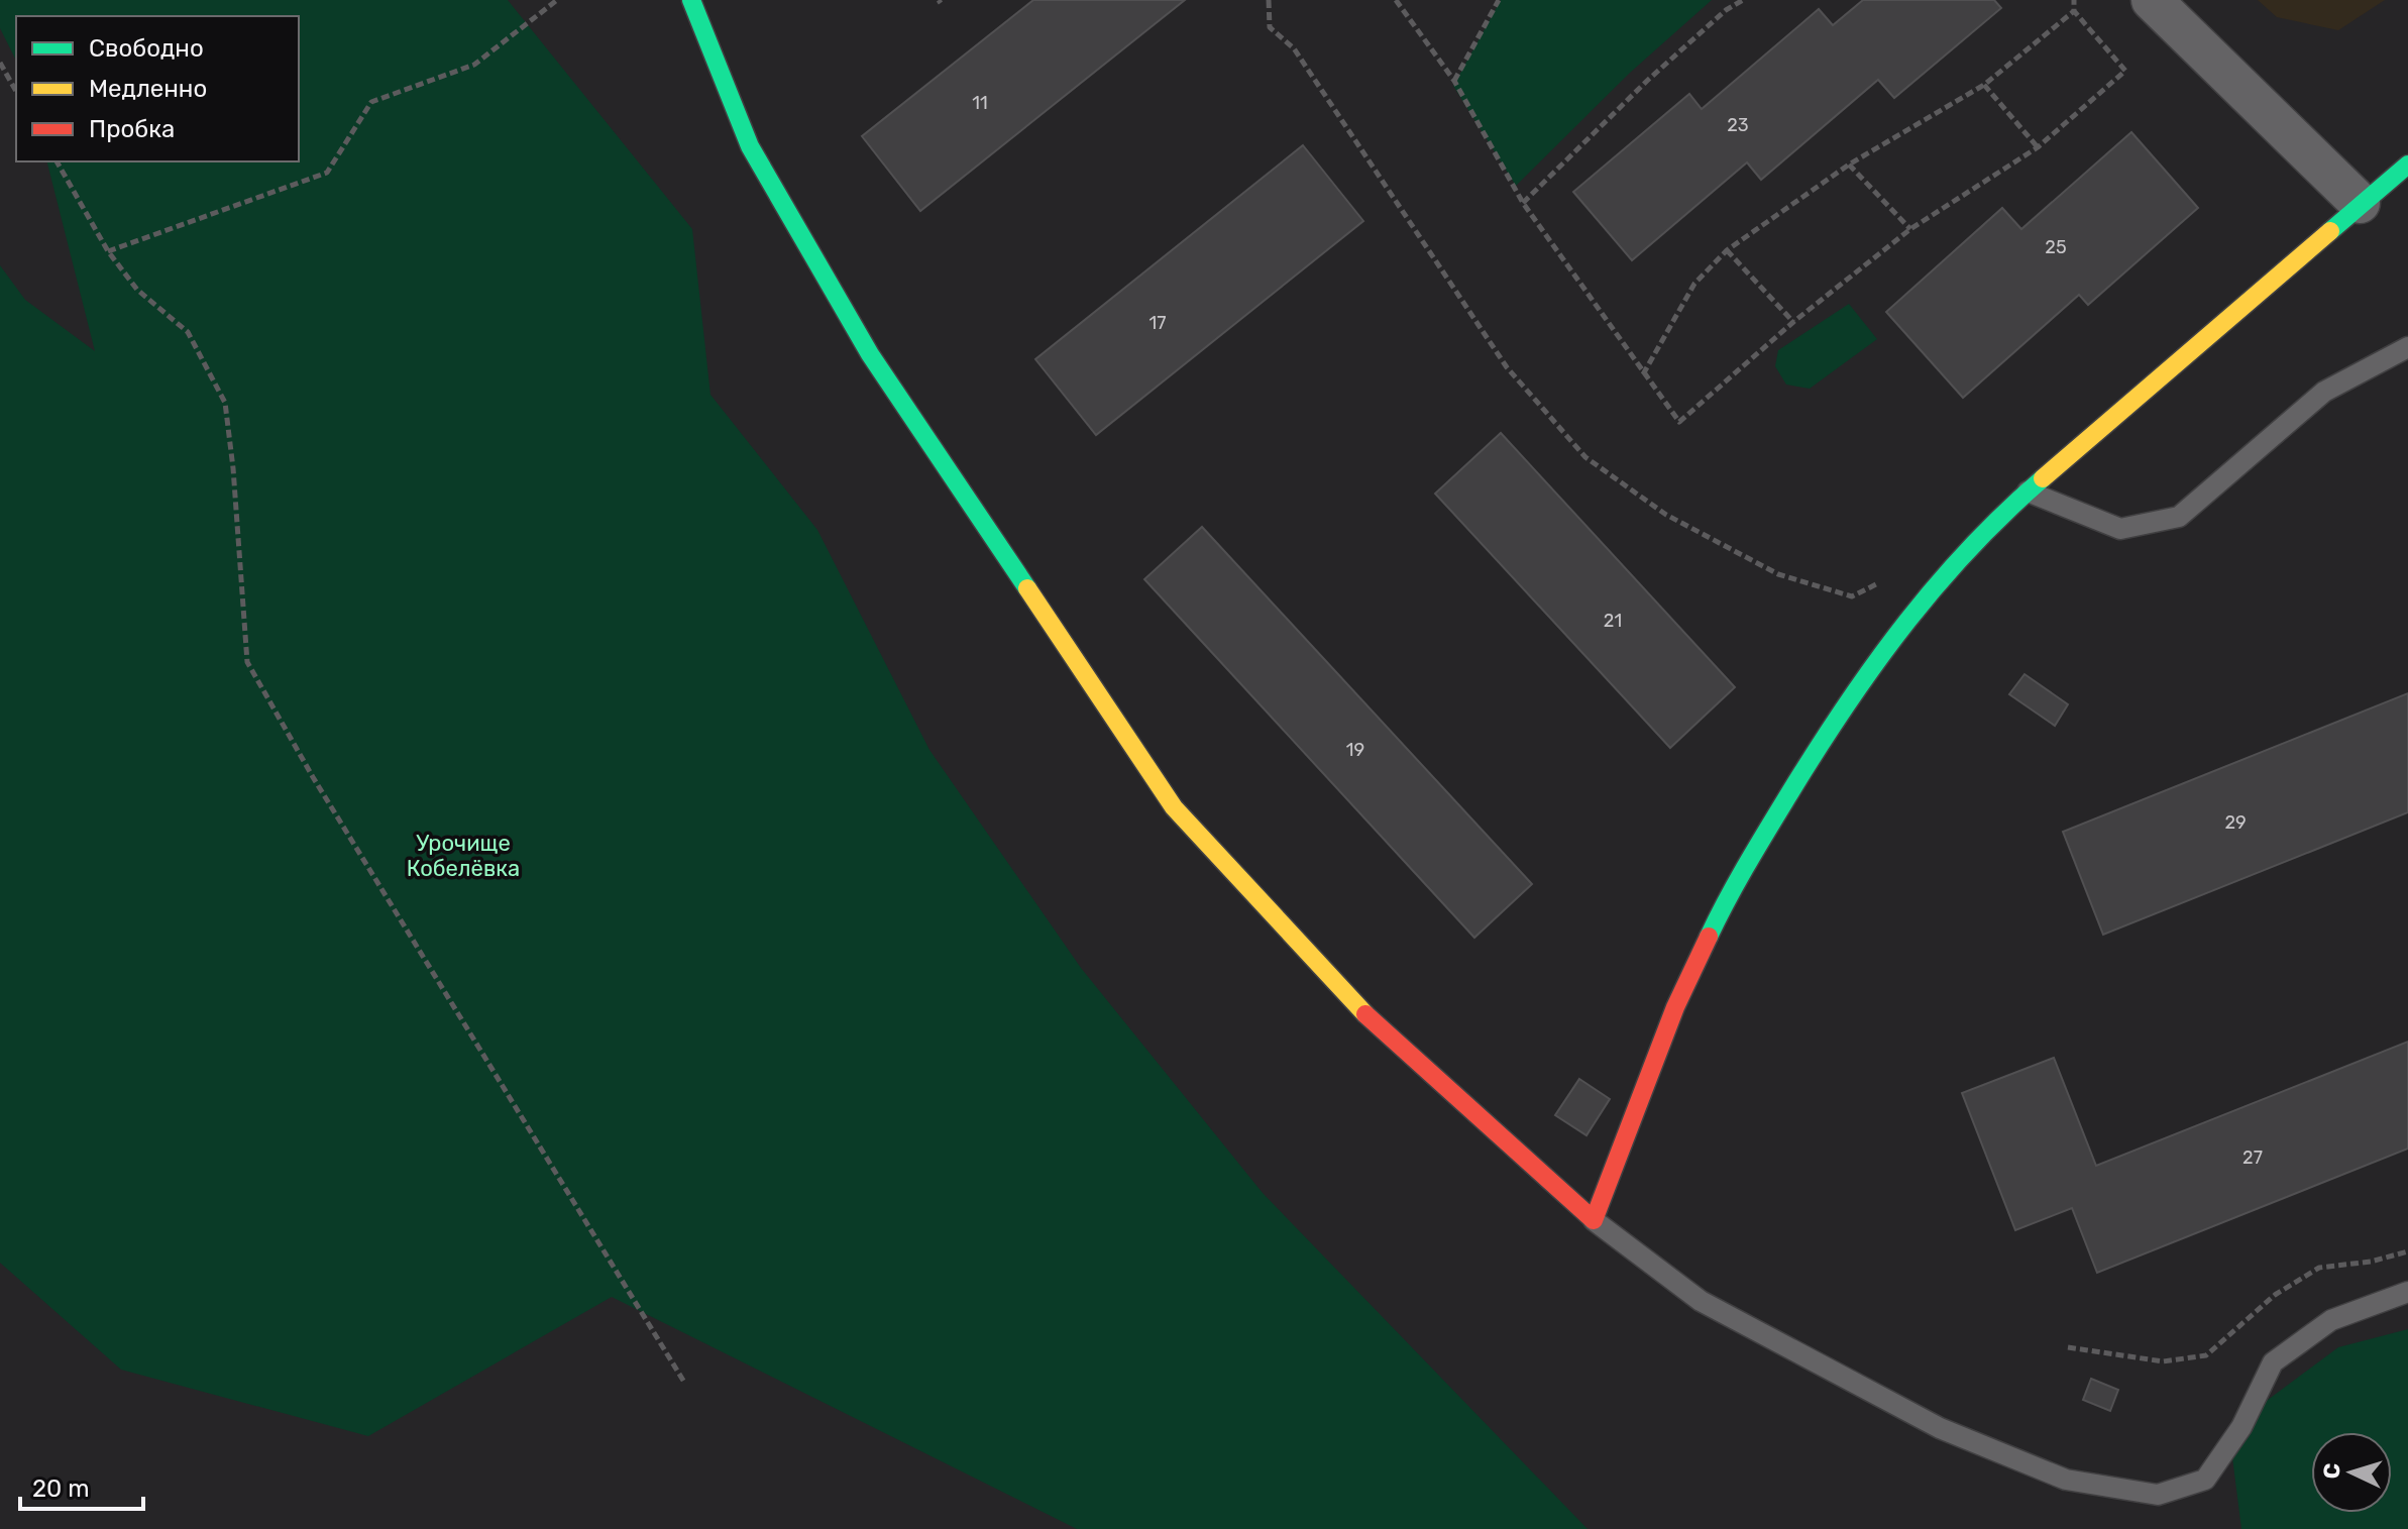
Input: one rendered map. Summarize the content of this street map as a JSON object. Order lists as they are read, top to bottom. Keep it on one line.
{"parks":["Урочище Кобелёвка"],"house_numbers":["11","23","25","17","21","19","29","27"],"legend":["Свободно","Медленно","Пробка"],"scale_bar":"20 m","north":"left"}
